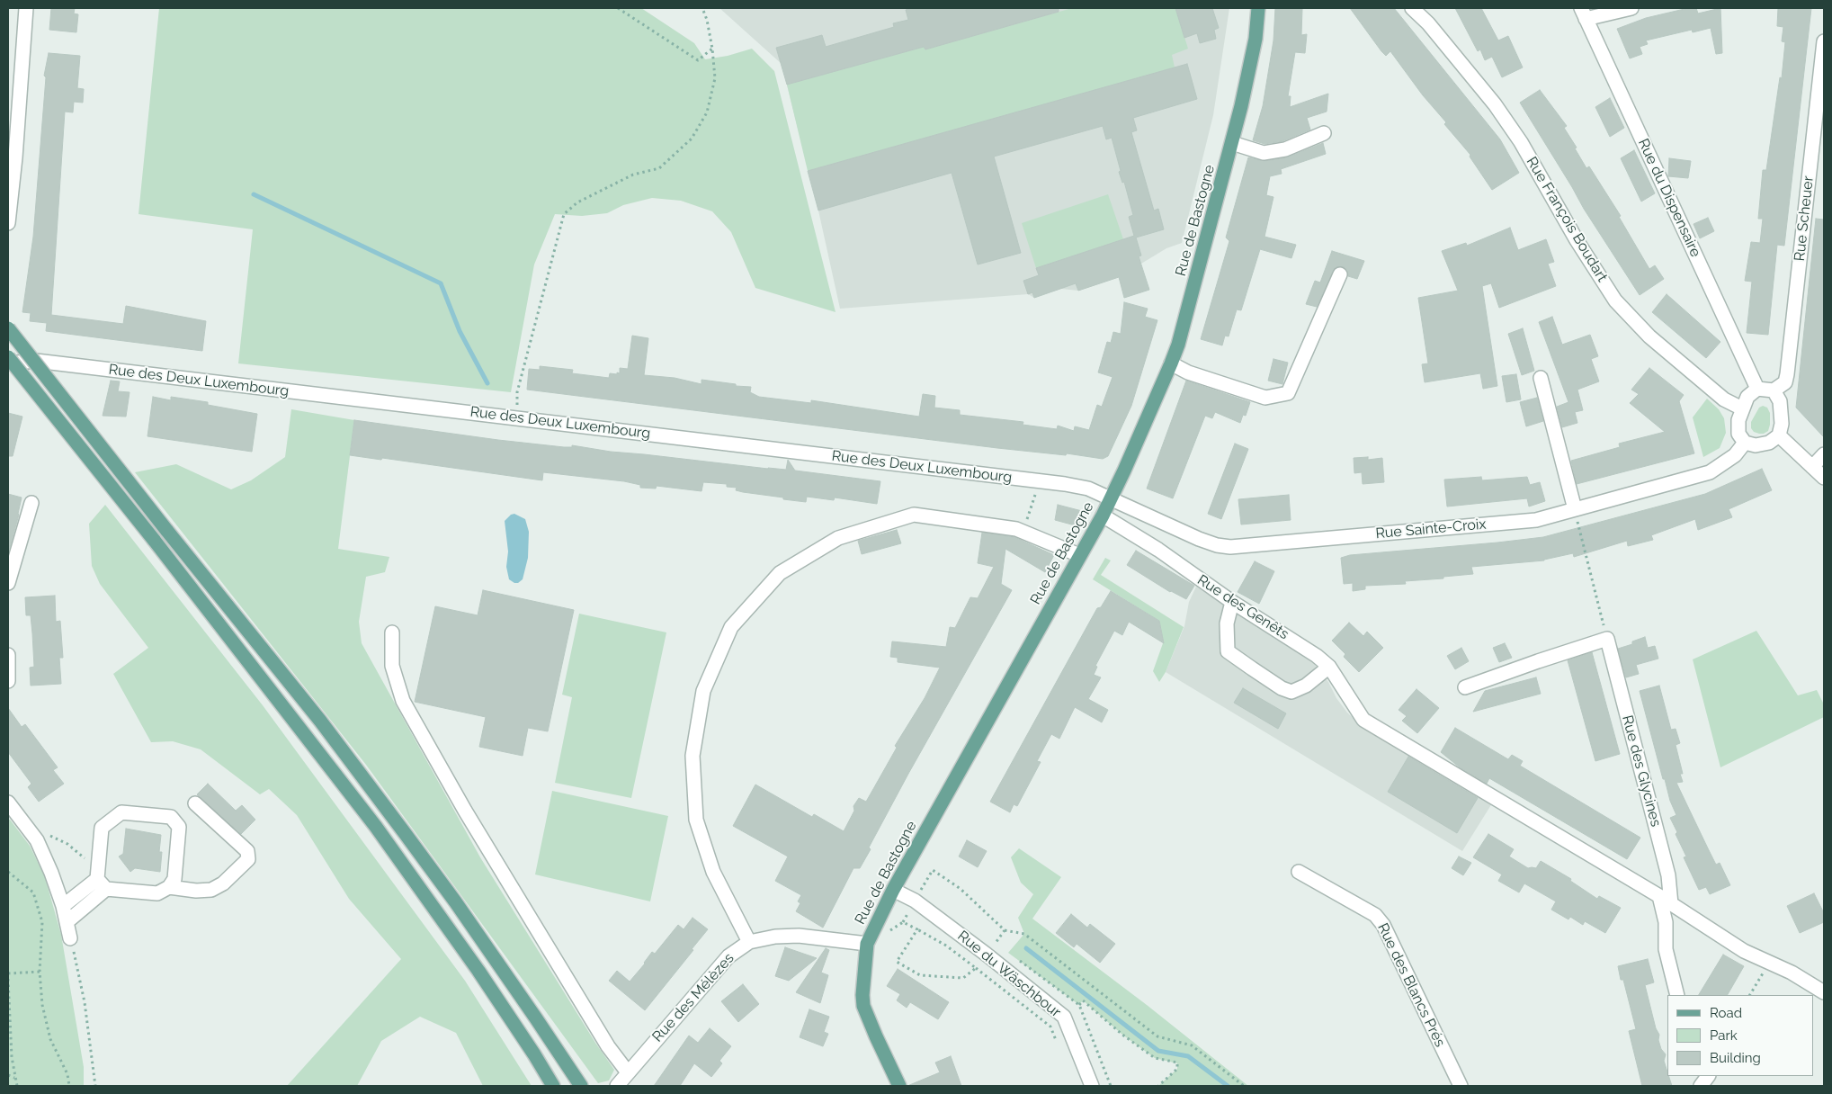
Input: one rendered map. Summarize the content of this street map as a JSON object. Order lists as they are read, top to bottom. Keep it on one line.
{"streets":{"main road":["Rue de Bastogne"],"street":["Rue du Dispensaire","Rue Scheuer","Rue François Boudart","Rue des Deux Luxembourg","Rue Sainte-Croix","Rue des Genêts","Rue des Glycines","Rue du Wäschbour","Rue des Blancs Prés","Rue des Mélèzes"]},"crossings":[["Rue du Dispensaire","Rue Scheuer"],["Rue du Dispensaire","Rue François Boudart"],["Rue du Dispensaire","Rue Sainte-Croix"],["Rue Scheuer","Rue François Boudart"],["Rue Scheuer","Rue Sainte-Croix"],["Rue François Boudart","Rue Sainte-Croix"],["Rue de Bastogne","Rue des Deux Luxembourg"],["Rue de Bastogne","Rue Sainte-Croix"],["Rue de Bastogne","Rue des Genêts"],["Rue de Bastogne","Rue du Wäschbour"],["Rue de Bastogne","Rue des Mélèzes"],["Rue des Deux Luxembourg","Rue Sainte-Croix"]],"legend":["Road","Park","Building"]}
